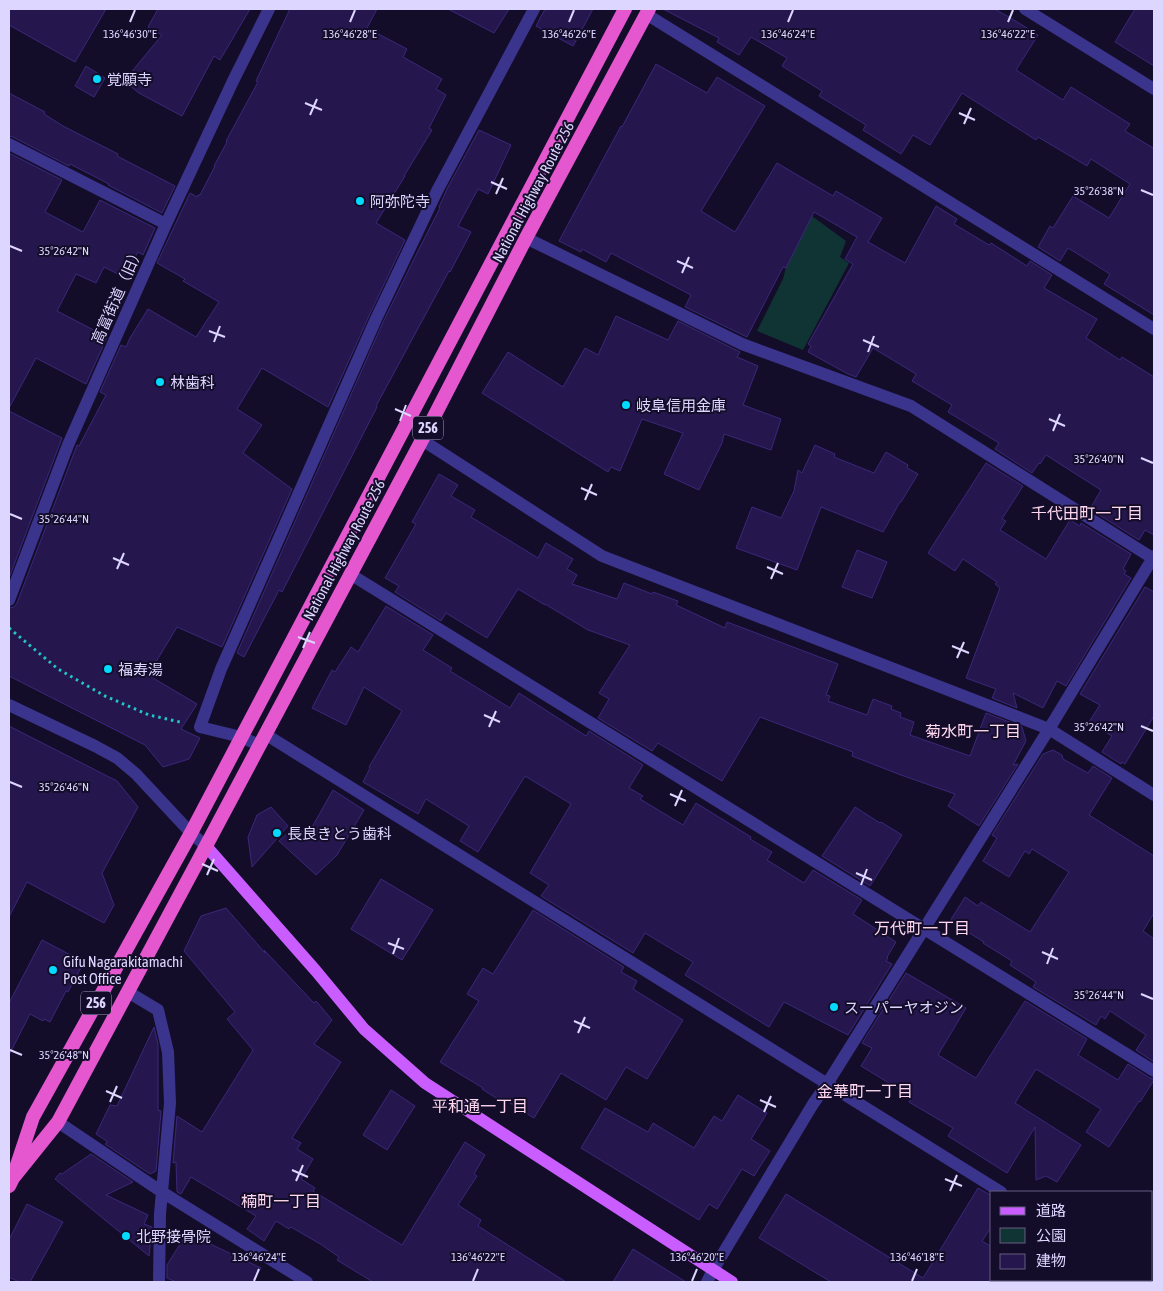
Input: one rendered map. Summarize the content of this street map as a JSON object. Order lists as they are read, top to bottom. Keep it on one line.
{"streets":{"highway":["National Highway Route 256","256"],"street":["高富街道（旧）"]},"districts":["千代田町一丁目","菊水町一丁目","万代町一丁目","金華町一丁目","平和通一丁目","楠町一丁目"],"places":["覚願寺","阿弥陀寺","林歯科","岐阜信用金庫","福寿湯","長良きとう歯科","Gifu Nagarakitamachi Post Office","スーパーヤオジン","北野接骨院"],"legend":["道路","公園","建物"],"coordinates":["136°46'30\"E","136°46'28\"E","136°46'26\"E","136°46'24\"E","136°46'22\"E","35°26'38\"N","35°26'42\"N","35°26'40\"N","35°26'44\"N","35°26'46\"N","35°26'48\"N","136°46'20\"E","136°46'18\"E"]}
